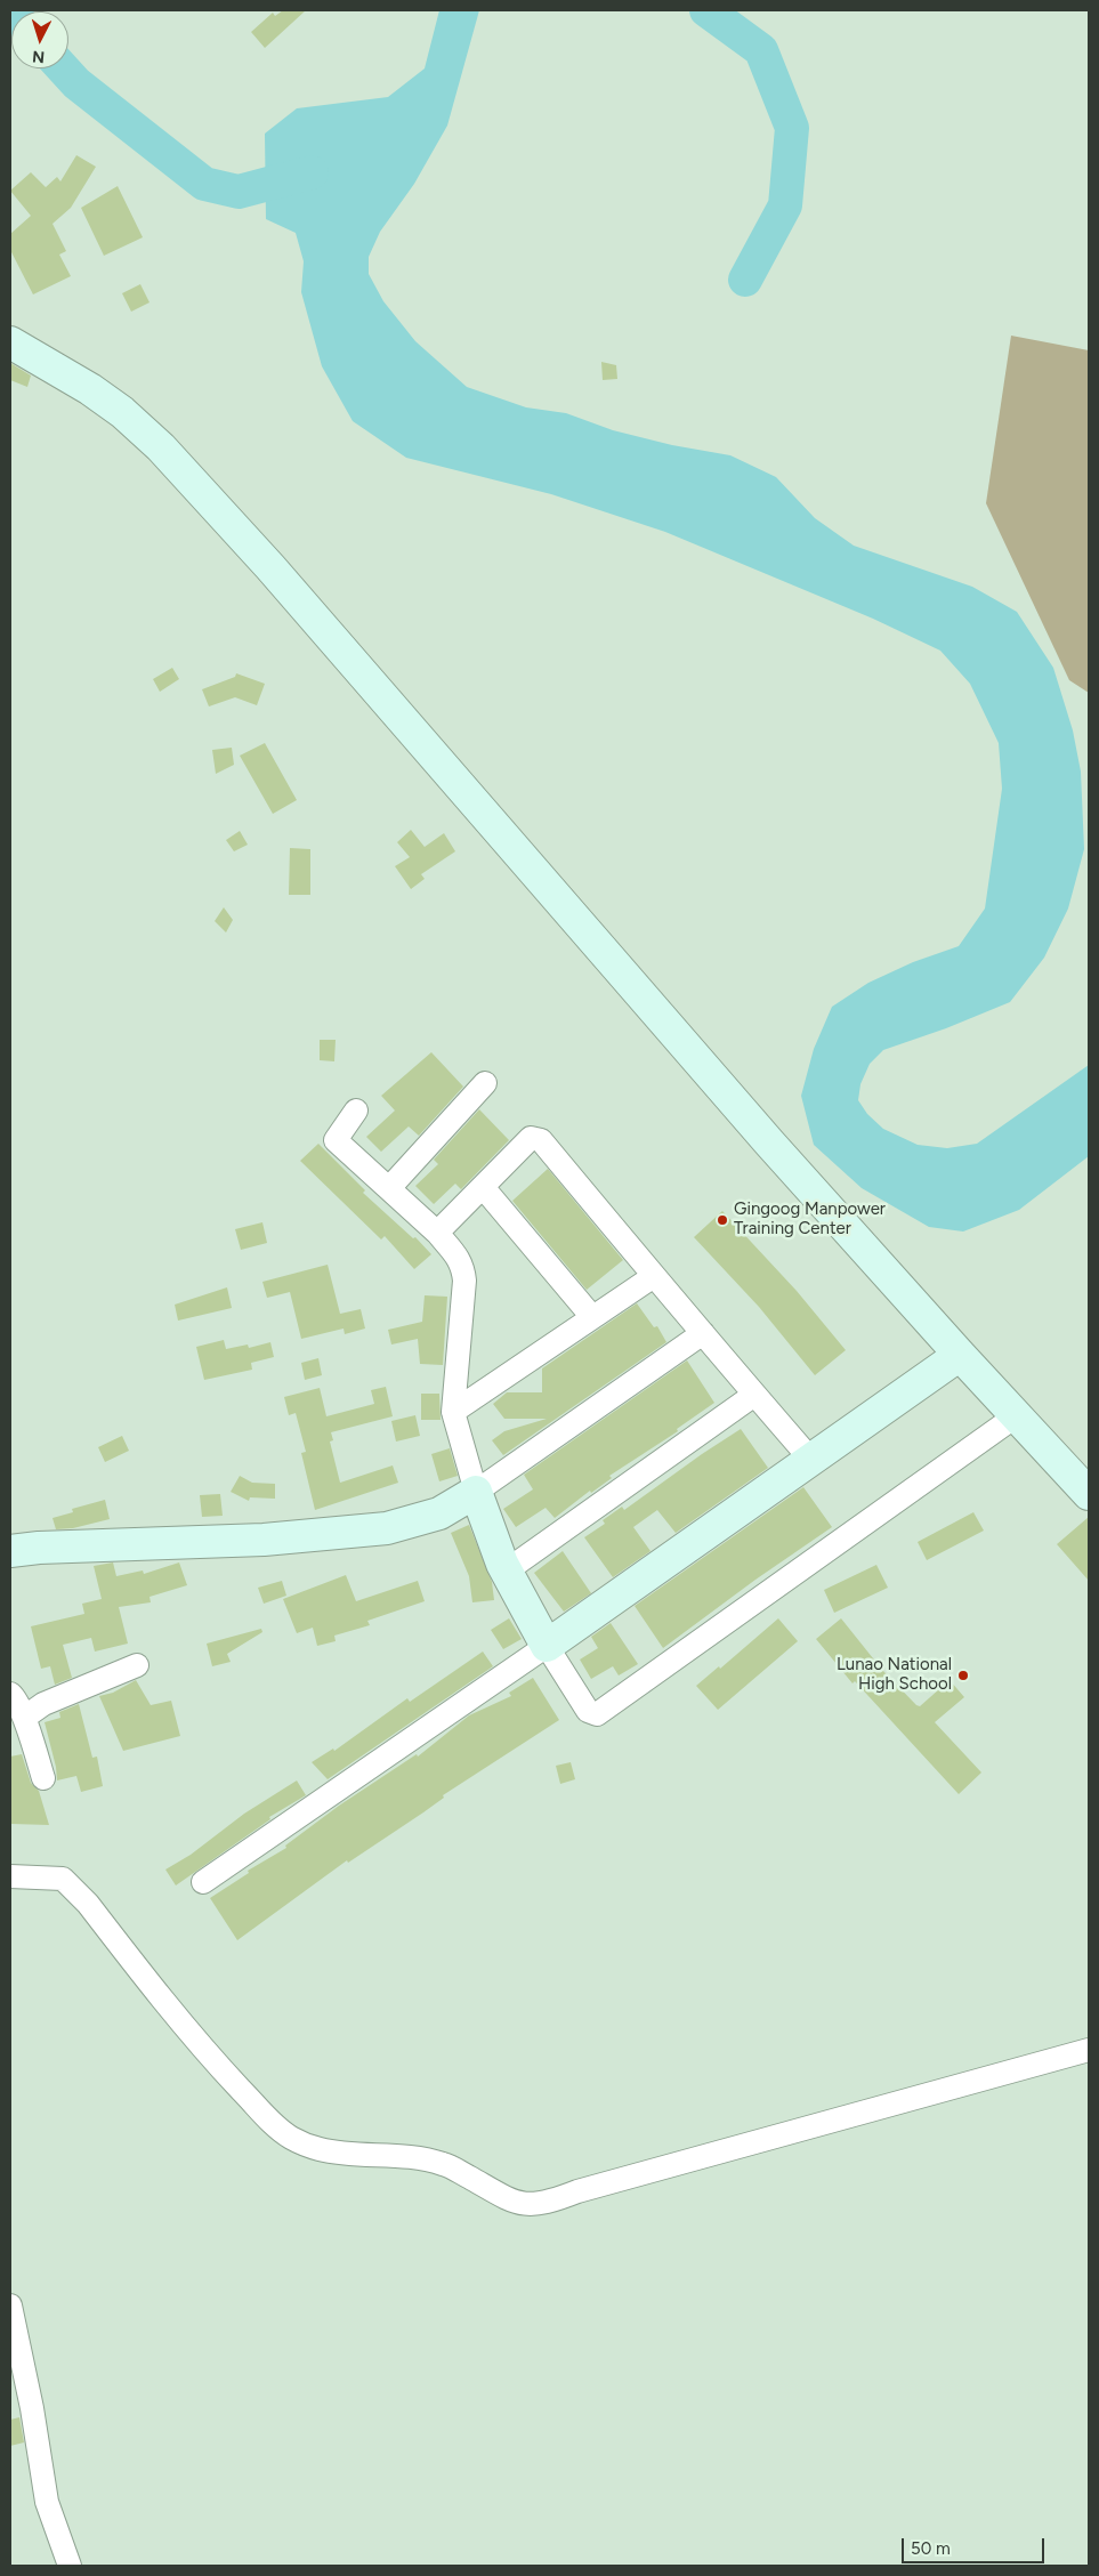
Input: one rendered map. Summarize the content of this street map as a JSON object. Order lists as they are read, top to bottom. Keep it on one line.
{"places":["Gingoog Manpower Training Center","Lunao National High School"],"scale_bar":"50 m","north":"bottom"}
